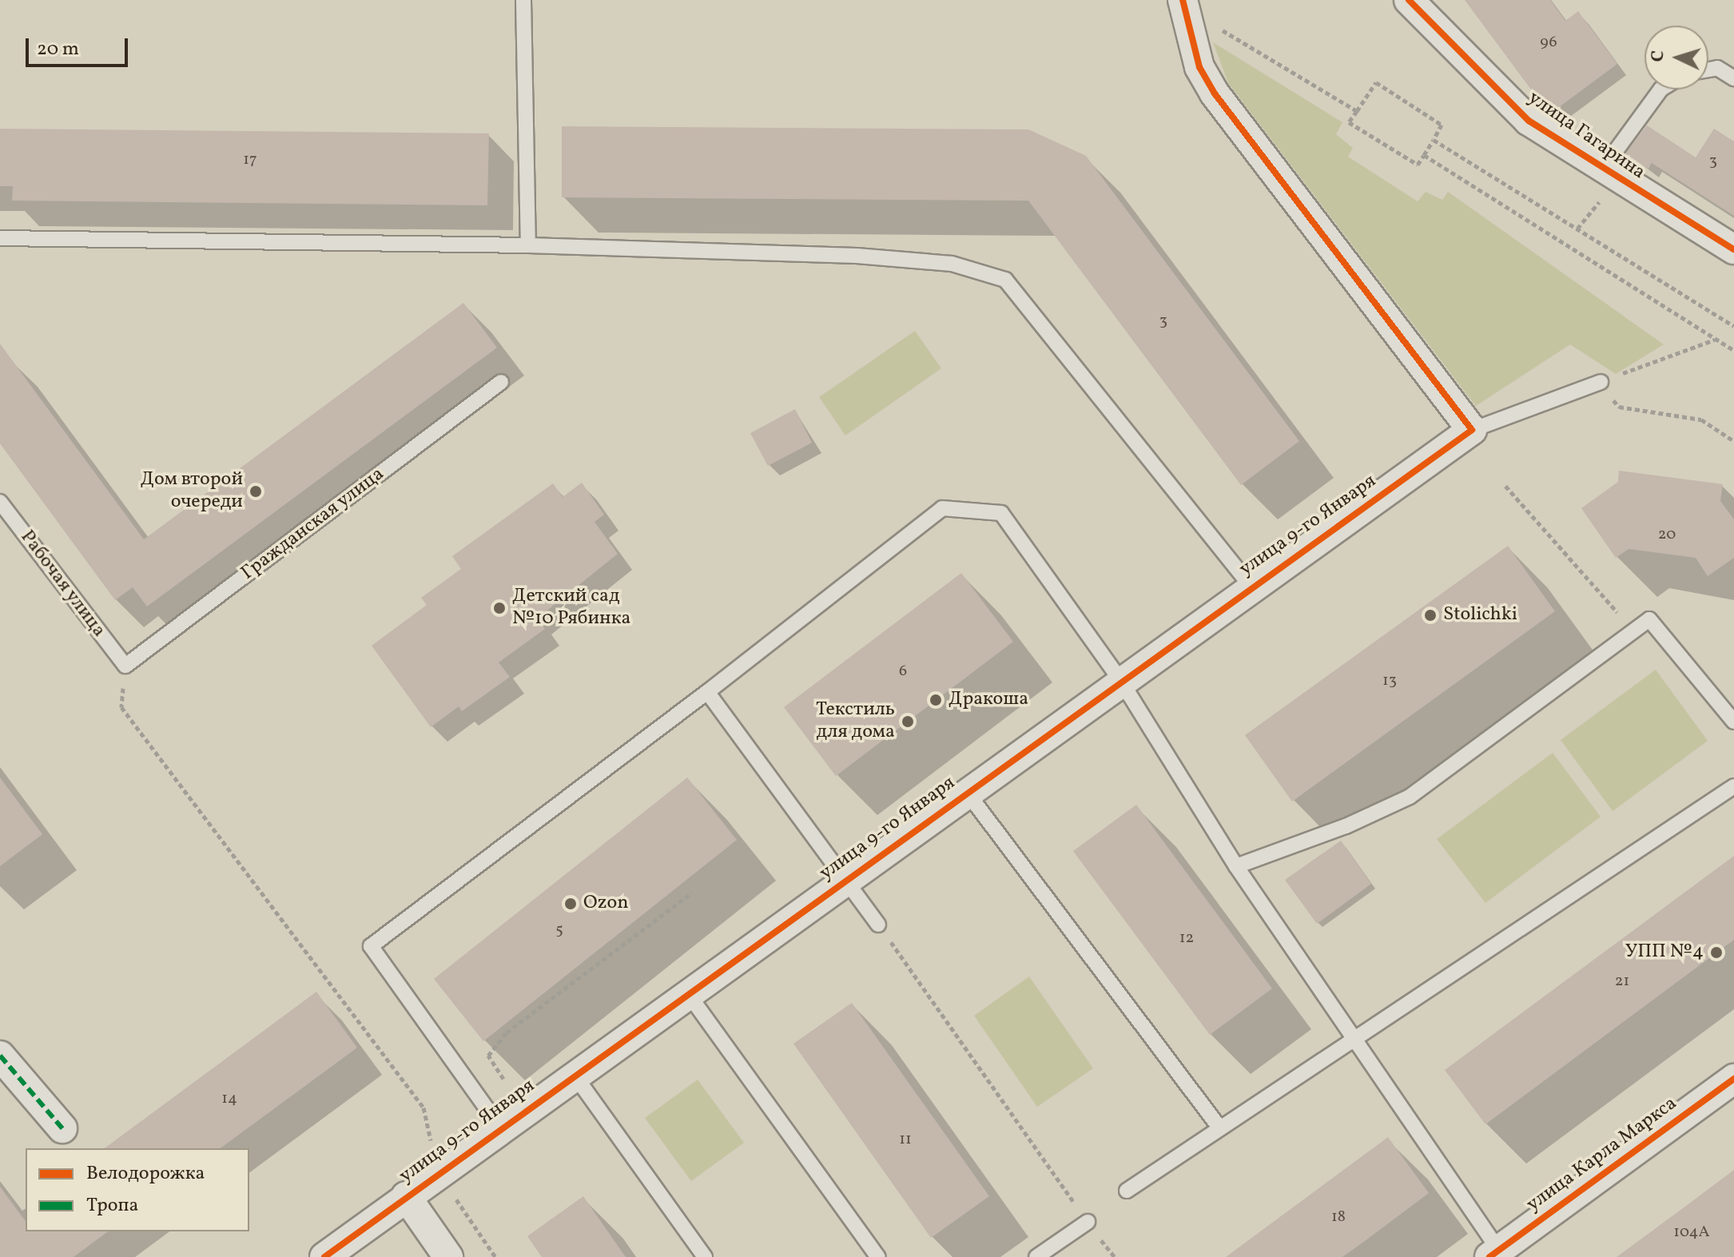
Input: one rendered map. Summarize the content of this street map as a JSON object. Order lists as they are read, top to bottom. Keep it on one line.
{"streets":{"street":["улица Гагарина","улица 9-го Января","улица Карла Маркса"],"lane":["Гражданская улица","Рабочая улица"]},"crossings":[["Гражданская улица","Рабочая улица"]],"places":["Дом второй очереди","Детский сад №10 Рябинка","Stolichki","Дракоша","Текстиль для дома","Ozon","УПП №4"],"house_numbers":["96","17","3","3","20","6","13","5","12","21","14","11","18","104А"],"legend":["Велодорожка","Тропа"],"scale_bar":"20 m","north":"left"}
